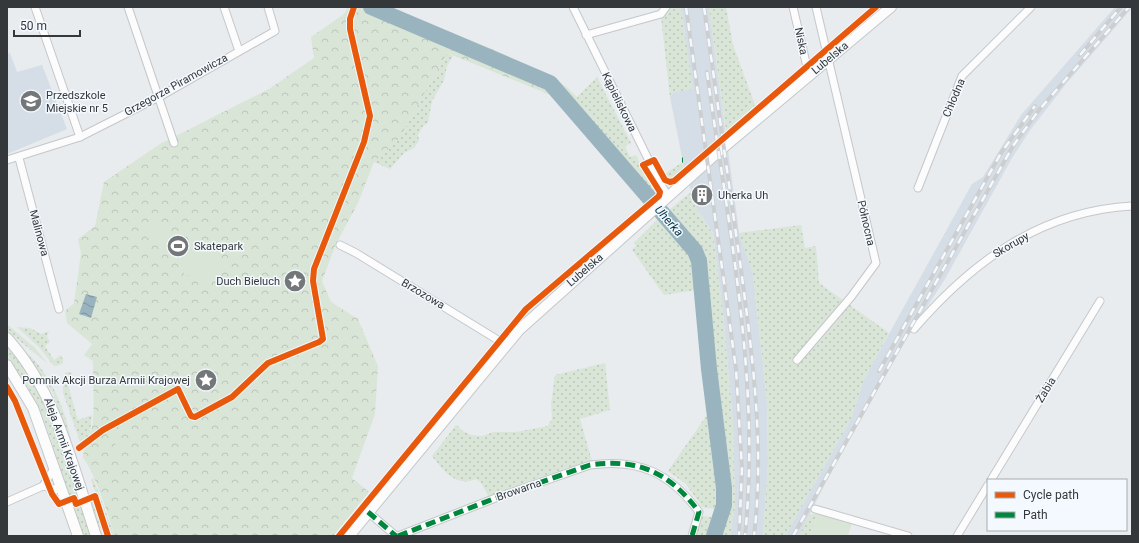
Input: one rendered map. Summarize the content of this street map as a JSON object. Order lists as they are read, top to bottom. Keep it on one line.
{"streets":{"main road":["Lubelska","Aleja Armii Krajowej"],"street":["Niska","Grzegorza Piramowicza","Chłodna","Kąpieliskowa","Północna","Malinowa","Skorupy","Brzozowa","Żabia","Browarna"]},"crossings":[["Niska","Lubelska"],["Lubelska","Kąpieliskowa"],["Lubelska","Północna"],["Lubelska","Brzozowa"],["Grzegorza Piramowicza","Malinowa"]],"water":["Uherka"],"places":{"school or university":["Przedszkole Miejskie nr 5"],"building":["Uherka Uh"],"sports":["Skatepark"],"place":["Duch Bieluch","Pomnik Akcji Burza Armii Krajowej"]},"legend":["Cycle path","Path"],"scale_bar":"50 m"}
